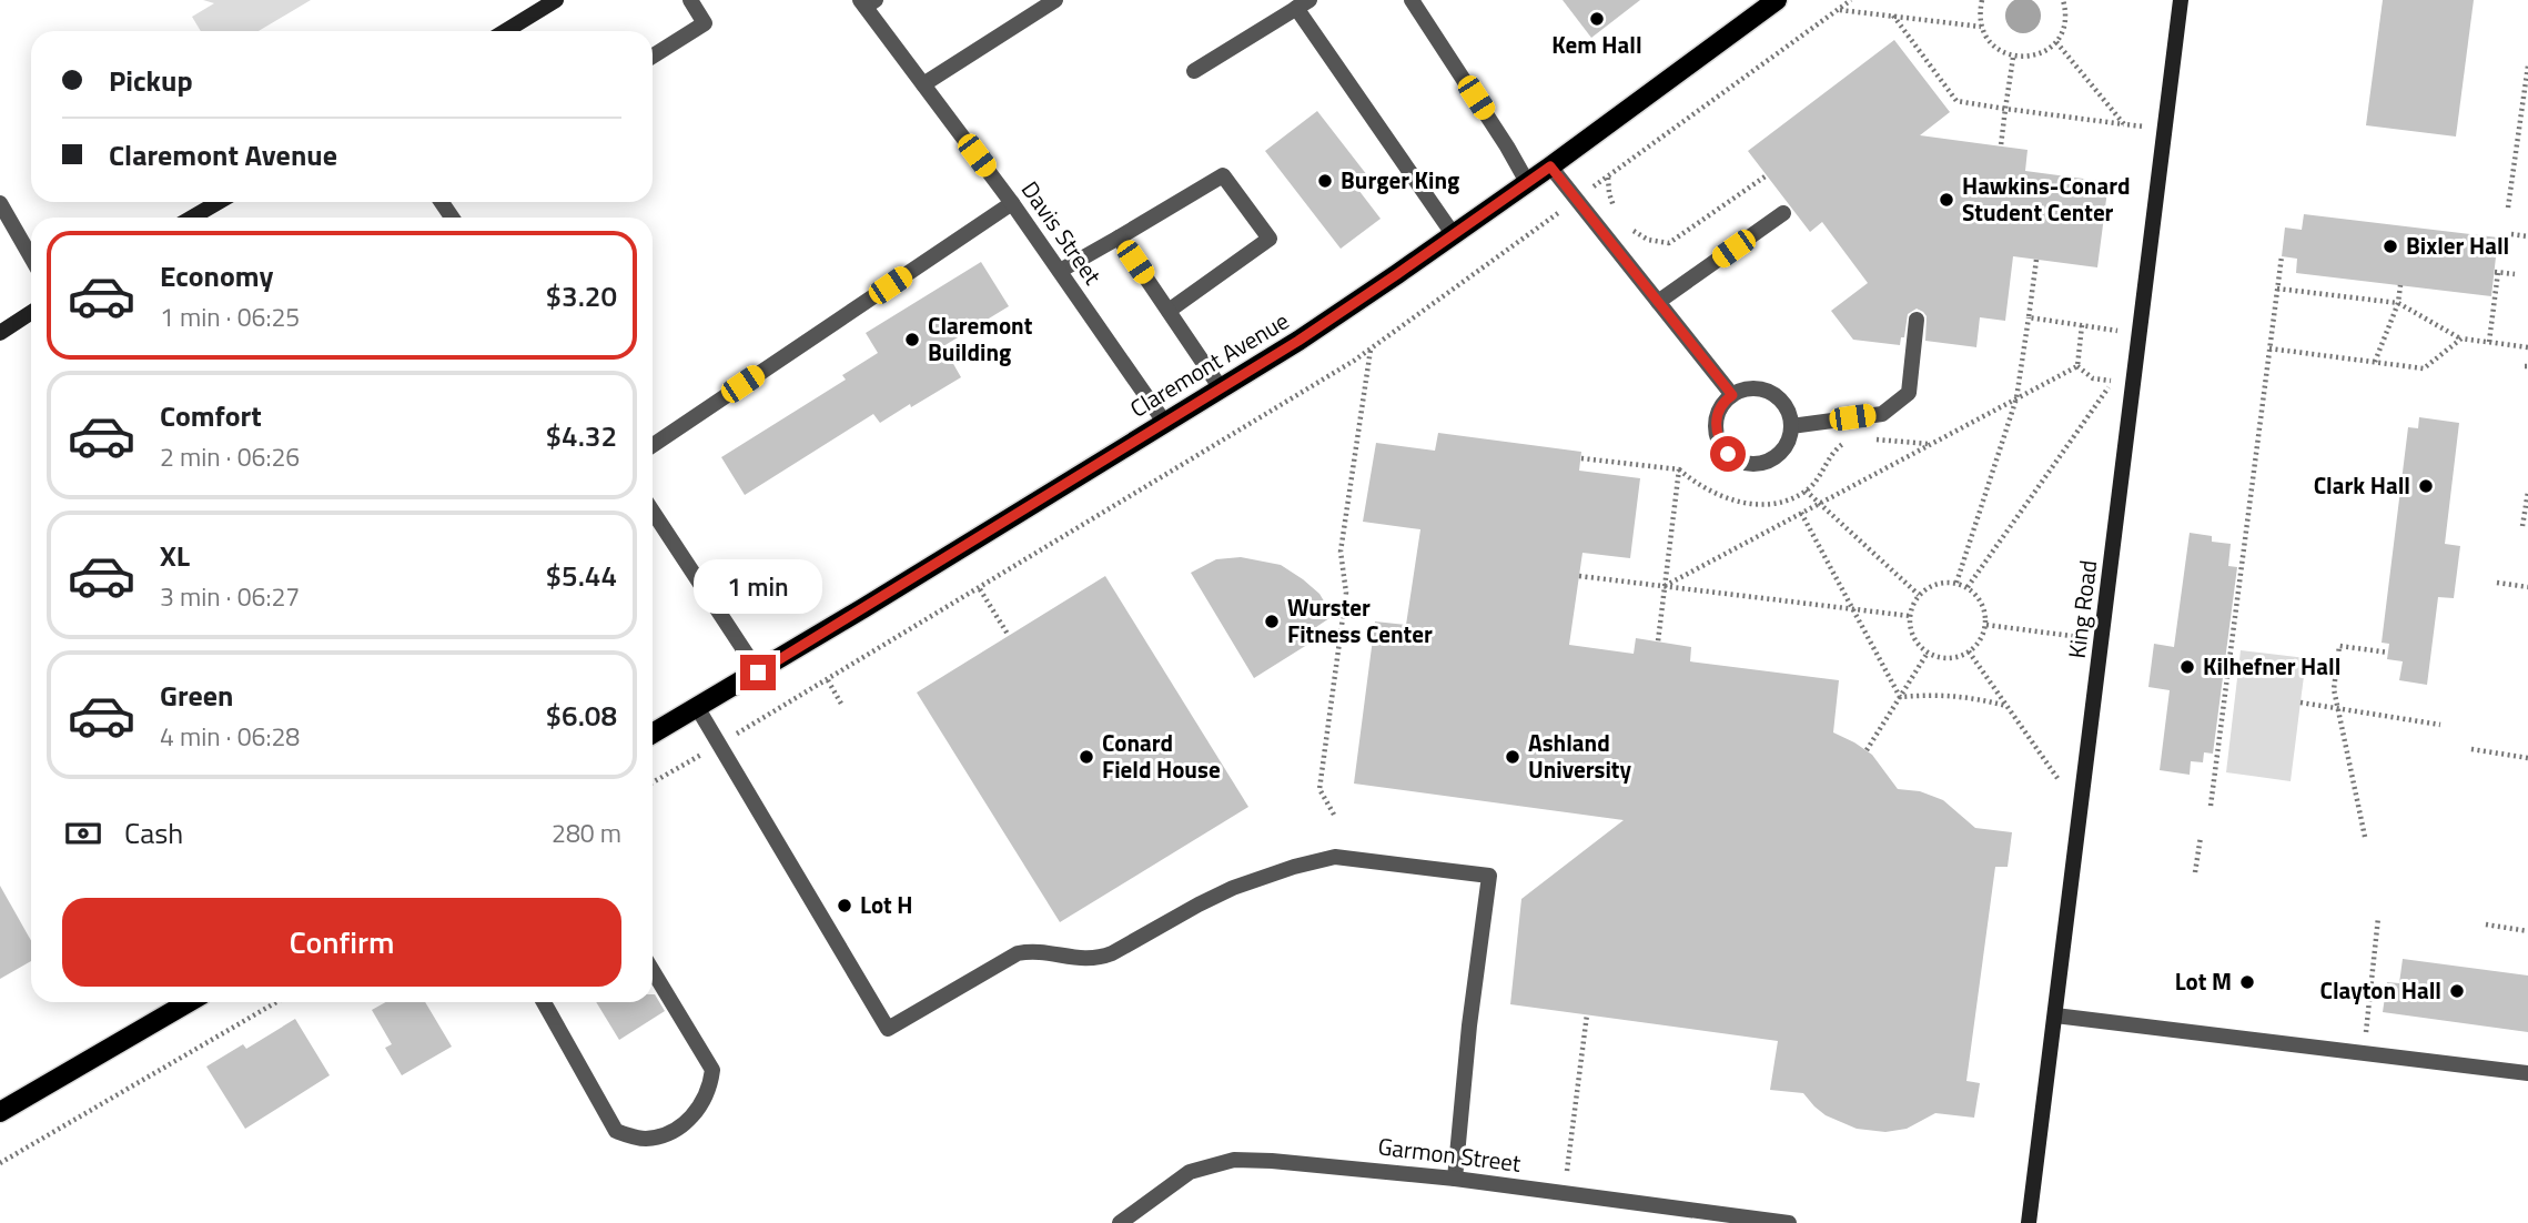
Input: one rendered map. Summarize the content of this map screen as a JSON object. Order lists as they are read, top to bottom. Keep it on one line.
{"streets":{"main road":["Claremont Avenue"],"street":["Davis Street","King Road","Garmon Street"]},"crossings":[["Davis Street","Claremont Avenue"]],"places":["Kem Hall","Burger King","Hawkins-Conard Student Center","Bixler Hall","Claremont Building","Clark Hall","Wurster Fitness Center","Kilhefner Hall","Conard Field House","Ashland University","Lot H","Lot M","Clayton Hall"],"page":{"banner":["Pickup","Claremont Avenue"],"list":[{"name":"Economy","note":"1 min · 06:25","value":"$3.20"},{"name":"Comfort","note":"2 min · 06:26","value":"$4.32"},{"name":"XL","note":"3 min · 06:27","value":"$5.44"},{"name":"Green","note":"4 min · 06:28","value":"$6.08"}],"bubble":"1 min","pay":["Cash","280 m"],"buttons":"Confirm"}}
